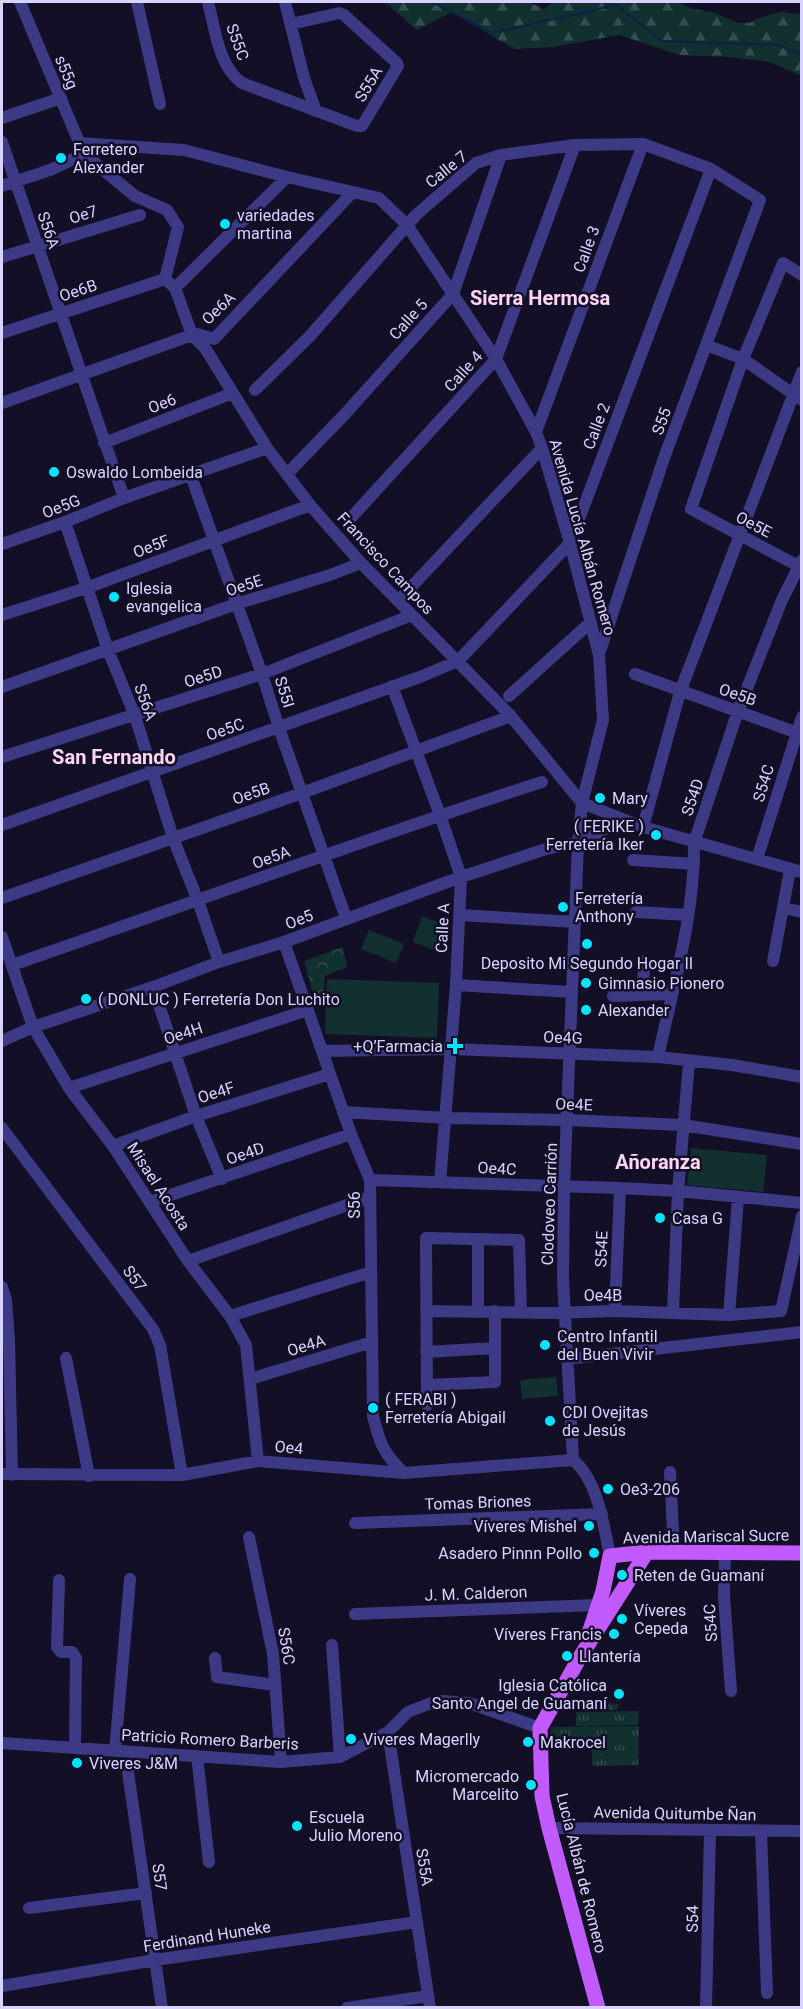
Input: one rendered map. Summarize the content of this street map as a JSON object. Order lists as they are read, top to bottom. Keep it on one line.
{"streets":{"main road":["Avenida Mariscal Sucre","Lucía Albán de Romero"],"street":["S55C","s55g","S55A","Calle 7","Oe7","S56A","Calle 3","Oe6B","Oe6A","Calle 5","Calle 4","Oe6","S55","Calle 2","Oe5G","Oe5E","Avenida Lucía Albán Romero","Oe5F","Francisco Campos","Oe5D","S55I","Oe5B","Oe5C","S54C","S54D","Oe5A","Oe5","Calle A","Oe4H","Oe4G","Oe4F","Oe4E","Oe4D","Oe4C","Misael Acosta","Clodoveo Carrión","S56","S54E","S57","Oe4B","Oe4A","Oe4","Tomas Briones","J. M. Calderon","S56C","Patricio Romero Barberis","Avenida Quitumbe Ñan","S54","Ferdinand Huneke"]},"crossings":[["S55C","S55A"],["s55g","Avenida Lucía Albán Romero"],["S55A","Patricio Romero Barberis"],["S55A","Ferdinand Huneke"],["Calle 7","Calle 3"],["Calle 7","Calle 5"],["Calle 7","Calle 4"],["Calle 7","S55"],["Calle 7","Calle 2"],["Calle 7","Avenida Lucía Albán Romero"],["Oe7","S56A"],["S56A","Oe6B"],["S56A","Oe6A"],["S56A","Oe6"],["S56A","Oe5G"],["S56A","Oe5E"],["S56A","Oe5F"],["S56A","Oe5D"],["S56A","Oe5B"],["S56A","Oe5C"],["S56A","Oe5A"],["S56A","Oe5"],["Calle 3","Avenida Lucía Albán Romero"],["Oe6B","Francisco Campos"],["Oe6A","Avenida Lucía Albán Romero"],["Oe6A","Francisco Campos"],["Calle 5","Avenida Lucía Albán Romero"],["Calle 5","Francisco Campos"],["Calle 4","Avenida Lucía Albán Romero"],["Oe6","Francisco Campos"],["S55","Avenida Lucía Albán Romero"],["Calle 2","Avenida Lucía Albán Romero"],["Calle 2","Francisco Campos"],["Calle 2","Oe5C"],["Oe5G","Francisco Campos"],["Oe5G","S55I"],["Oe5E","Francisco Campos"],["Oe5E","S55I"],["Oe5E","S54D"],["Avenida Lucía Albán Romero","Francisco Campos"],["Avenida Lucía Albán Romero","Oe5"],["Avenida Lucía Albán Romero","Clodoveo Carrión"],["Oe5F","Francisco Campos"],["Oe5F","S55I"],["Francisco Campos","Oe5D"],["Francisco Campos","Oe5B"],["Francisco Campos","Oe5C"],["Francisco Campos","S54C"],["Francisco Campos","S54D"],["Francisco Campos","Oe5"],["Oe5D","S55I"],["S55I","Oe5B"],["S55I","Oe5C"],["S55I","Oe5A"],["S55I","Oe5"],["Oe5B","S54C"],["Oe5B","S54D"],["Oe5B","Calle A"],["Oe5C","Calle A"],["S54C","Avenida Mariscal Sucre"],["S54D","Oe4G"],["Oe5A","Calle A"],["Oe5A","Misael Acosta"],["Oe5","Calle A"],["Oe5","Misael Acosta"],["Oe5","Clodoveo Carrión"],["Oe5","S56"],["Calle A","Oe4G"],["Calle A","Oe4E"],["Calle A","Oe4C"],["Oe4H","Misael Acosta"],["Oe4H","S56"],["Oe4G","Clodoveo Carrión"],["Oe4G","S56"],["Oe4F","Misael Acosta"],["Oe4F","S56"],["Oe4E","Clodoveo Carrión"],["Oe4E","S56"],["Oe4D","Misael Acosta"],["Oe4D","S56"],["Oe4C","Clodoveo Carrión"],["Oe4C","S56"],["Oe4C","S54E"],["Misael Acosta","Oe4A"],["Misael Acosta","Oe4"],["Clodoveo Carrión","Oe4B"],["Clodoveo Carrión","Oe4"],["S56","Oe4A"],["S56","Oe4"],["S54E","Oe4B"],["S57","Oe4"],["S57","Patricio Romero Barberis"],["S57","Ferdinand Huneke"],["S56C","Patricio Romero Barberis"],["Patricio Romero Barberis","Lucía Albán de Romero"],["Avenida Quitumbe Ñan","Lucía Albán de Romero"],["Avenida Quitumbe Ñan","S54"]],"districts":["Sierra Hermosa","San Fernando","Añoranza"],"places":{"other":["Ferretero Alexander","variedades martina","Oswaldo Lombeida","Iglesia evangelica","Mary","( FERIKE ) Ferretería Iker","Ferretería Anthony","Deposito Mi Segundo Hogar II","Gimnasio Pionero","( DONLUC ) Ferretería Don Luchito","Alexander","Casa G","Centro Infantil del Buen Vivir","( FERABI ) Ferretería Abigail","CDI Ovejitas de Jesús","Oe3-206","Víveres Mishel","Asadero Pinnn Pollo","Reten de Guamaní","Víveres Cepeda","Víveres Francis","Llantería","Iglesia Católica Santo Angel de Guamaní","Viveres Magerlly","Makrocel","Viveres J&M","Micromercado Marcelito","Escuela Julio Moreno"],"health":["+Q’Farmacia"]}}
